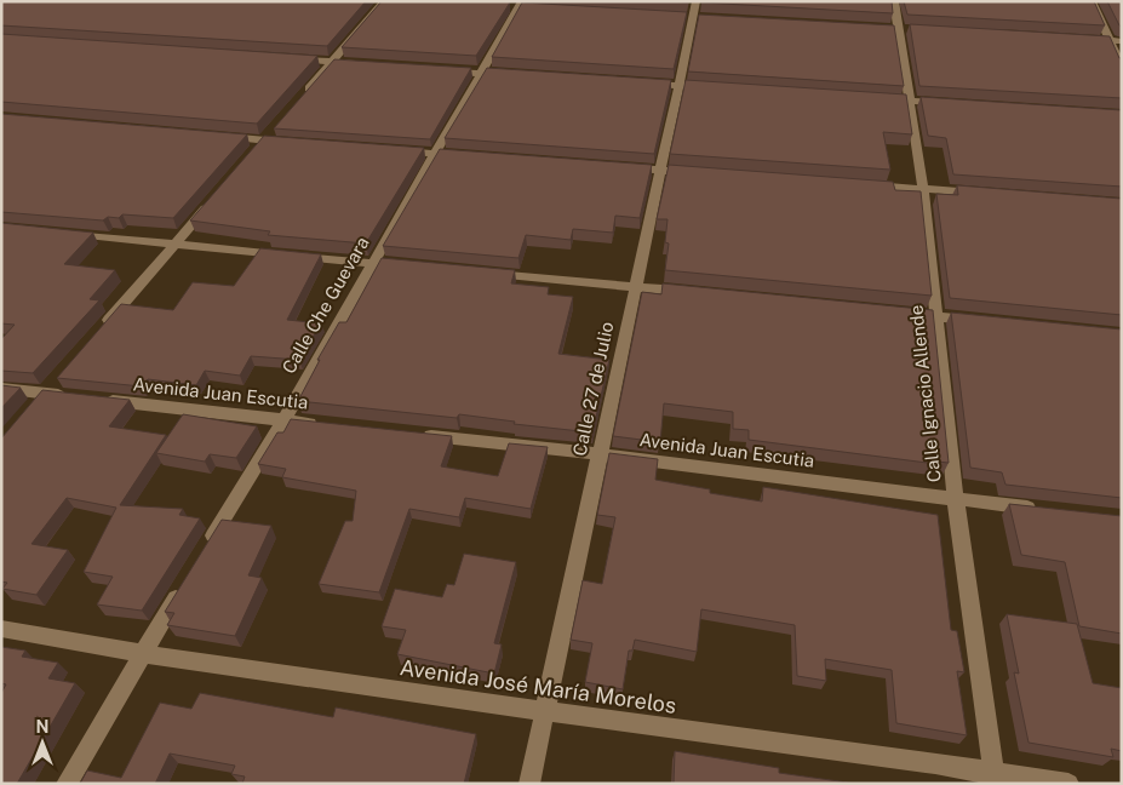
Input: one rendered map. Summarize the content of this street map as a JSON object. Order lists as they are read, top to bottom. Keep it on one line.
{"streets":{"street":["Calle Che Guevara","Calle 27 de Julio","Avenida Juan Escutia","Calle Ignacio Allende","Avenida José María Morelos"]},"crossings":[["Calle Che Guevara","Avenida Juan Escutia"],["Calle 27 de Julio","Avenida Juan Escutia"],["Calle 27 de Julio","Avenida José María Morelos"],["Avenida Juan Escutia","Calle Ignacio Allende"],["Calle Ignacio Allende","Avenida José María Morelos"]],"north":"top"}
